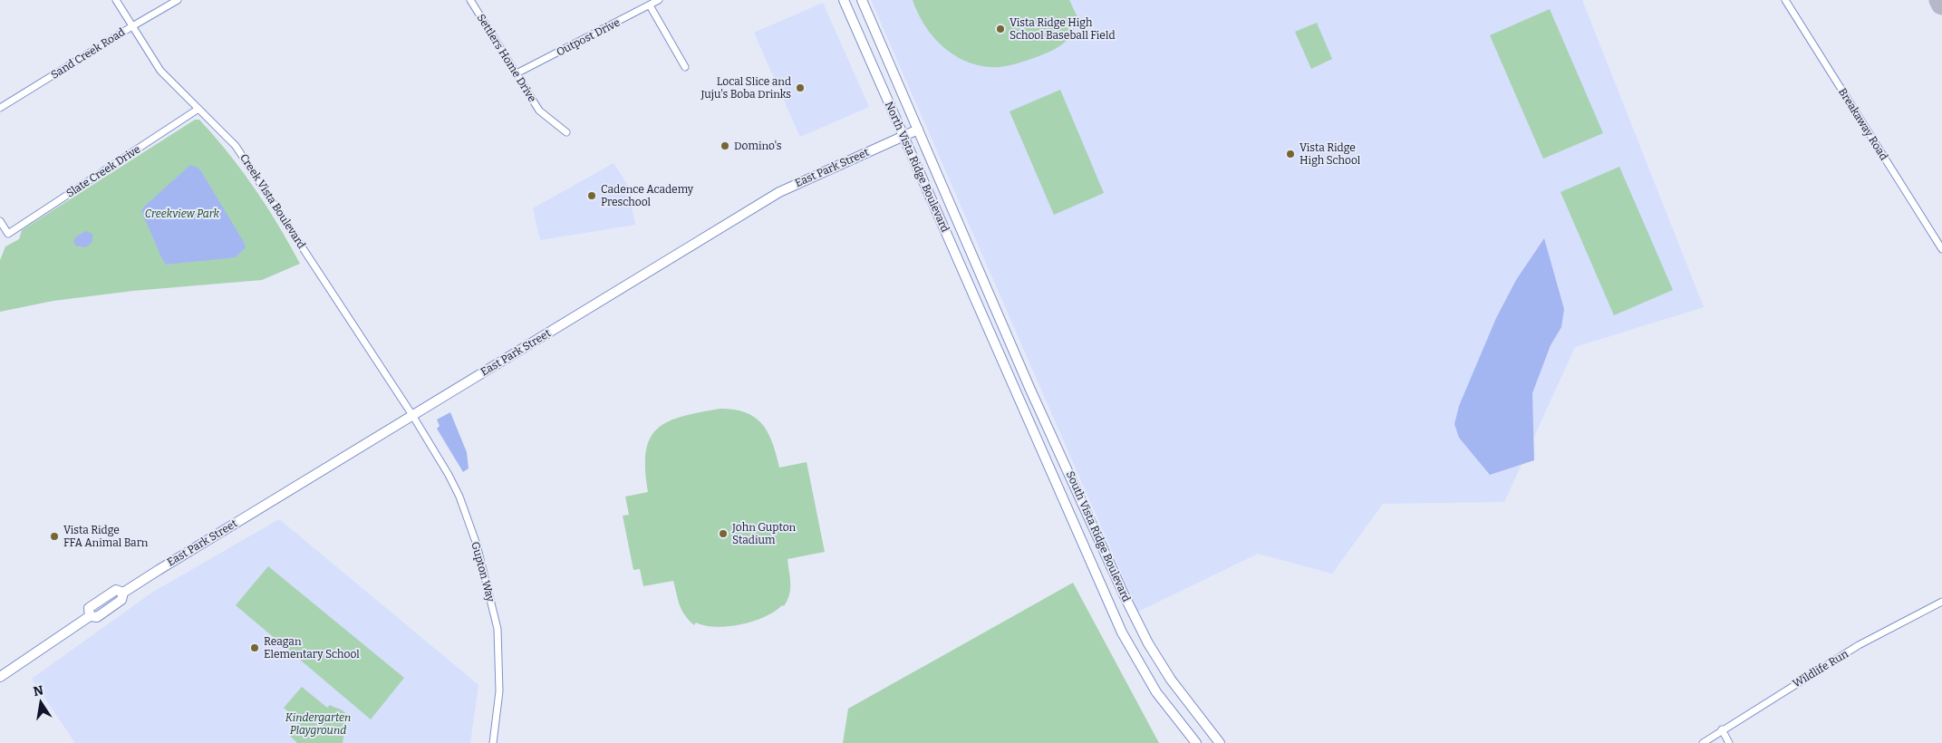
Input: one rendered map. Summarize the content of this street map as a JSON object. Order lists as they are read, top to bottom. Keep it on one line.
{"streets":{"street":["Outpost Drive","Sand Creek Road","Settlers Home Drive","Breakaway Road","North Vista Ridge Boulevard","East Park Street","Slate Creek Drive","Creek Vista Boulevard","South Vista Ridge Boulevard","Gupton Way","Wildlife Run"]},"crossings":[["Outpost Drive","Settlers Home Drive"],["Sand Creek Road","Creek Vista Boulevard"],["North Vista Ridge Boulevard","East Park Street"],["North Vista Ridge Boulevard","South Vista Ridge Boulevard"],["East Park Street","Creek Vista Boulevard"],["East Park Street","Gupton Way"],["Slate Creek Drive","Creek Vista Boulevard"],["Creek Vista Boulevard","Gupton Way"]],"parks":["Creekview Park","Kindergarten Playground"],"places":["Vista Ridge High School Baseball Field","Local Slice and Juju's Boba Drinks","Domino's","Vista Ridge High School","Cadence Academy Preschool","John Gupton Stadium","Vista Ridge FFA Animal Barn","Reagan Elementary School"],"north":"top"}
